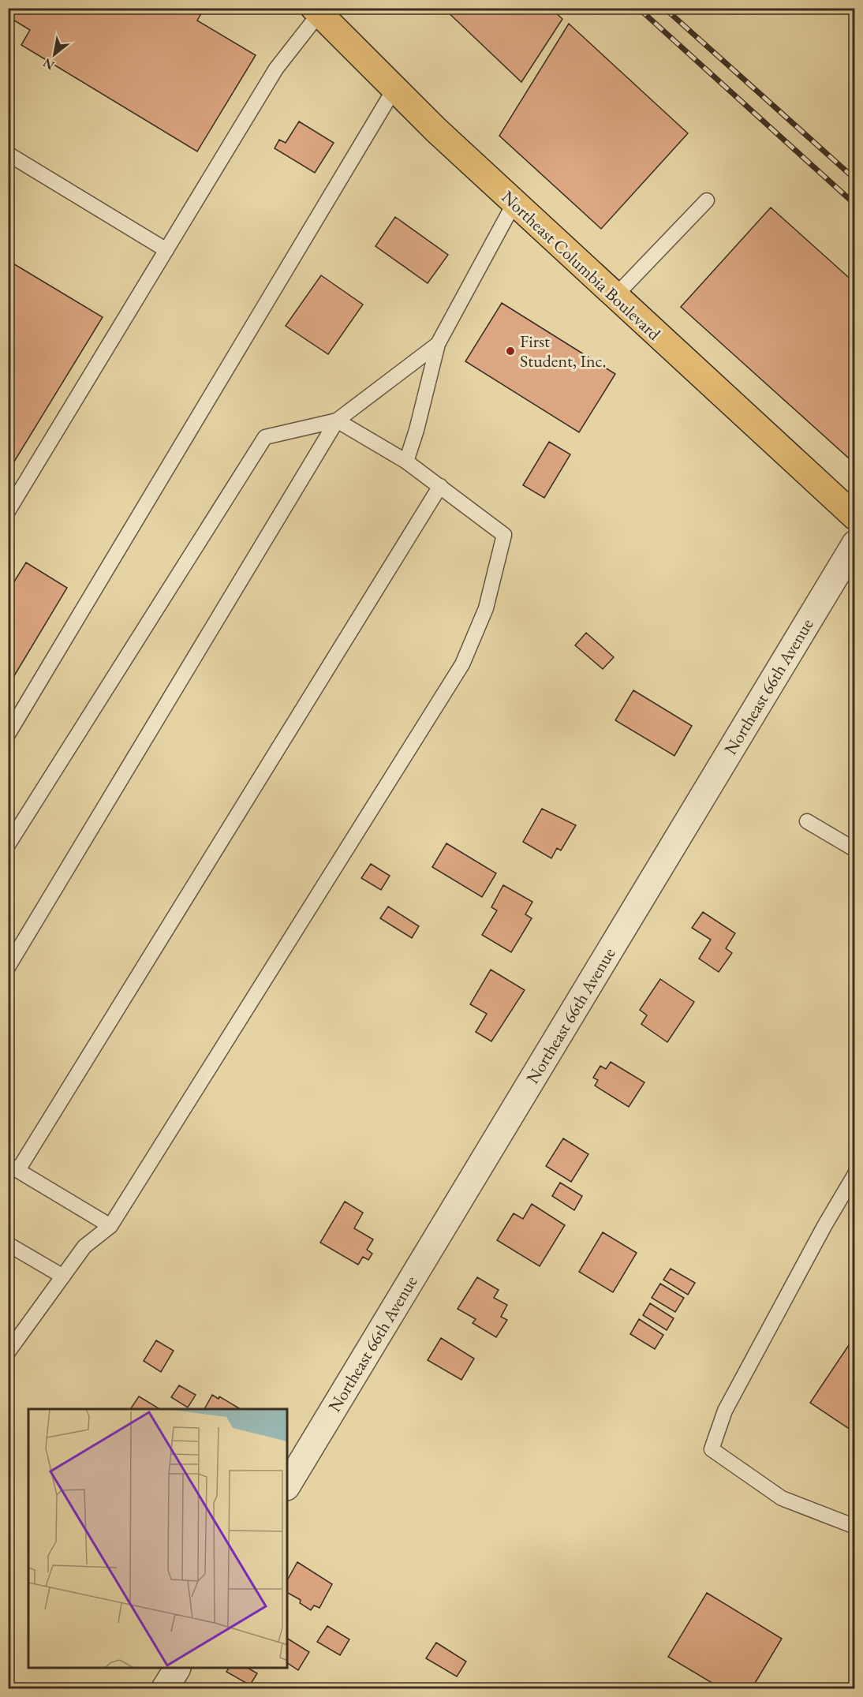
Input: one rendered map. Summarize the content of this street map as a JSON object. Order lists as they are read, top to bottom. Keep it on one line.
{"streets":{"main road":["Northeast Columbia Boulevard"],"street":["Northeast 66th Avenue"]},"places":["First Student, Inc."],"north":"bottom left"}
